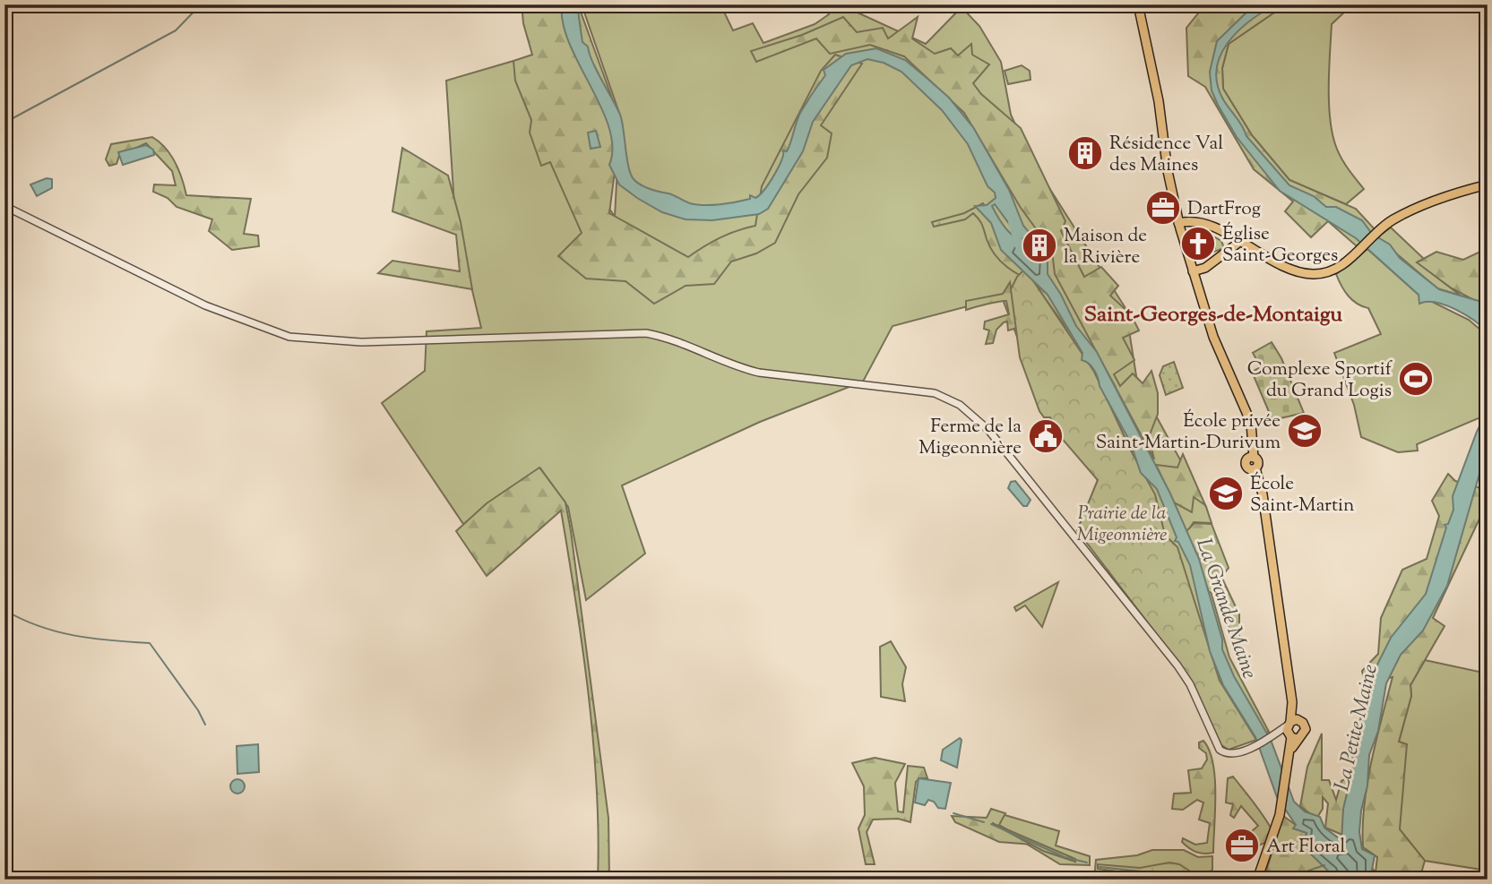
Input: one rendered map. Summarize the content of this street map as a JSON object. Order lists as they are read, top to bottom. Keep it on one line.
{"districts":["Saint-Georges-de-Montaigu"],"water":["La Grande Maine","La Petite Maine"],"parks":["Prairie de la Migeonnière"],"places":{"building":["Résidence Val des Maines","Maison de la Rivière"],"office":["DartFrog","Art Floral"],"church":["Église Saint-Georges"],"sports":["Complexe Sportif du Grand Logis"],"school or university":["École privée Saint-Martin-Durivum","École Saint-Martin"],"public building":["Ferme de la Migeonnière"]}}
